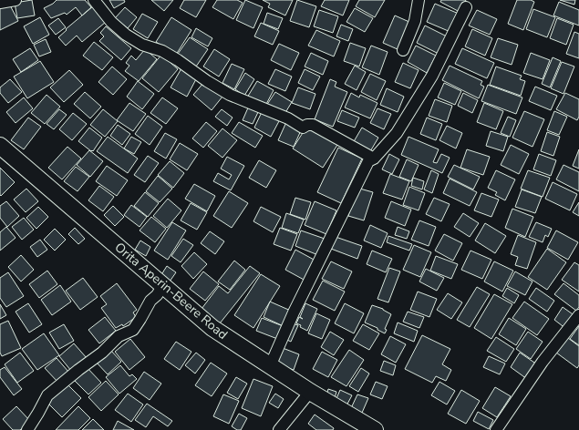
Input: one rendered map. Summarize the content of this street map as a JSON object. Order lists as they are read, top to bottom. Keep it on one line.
{"streets":{"main road":["Orita Aperin-Beere Road"]}}
